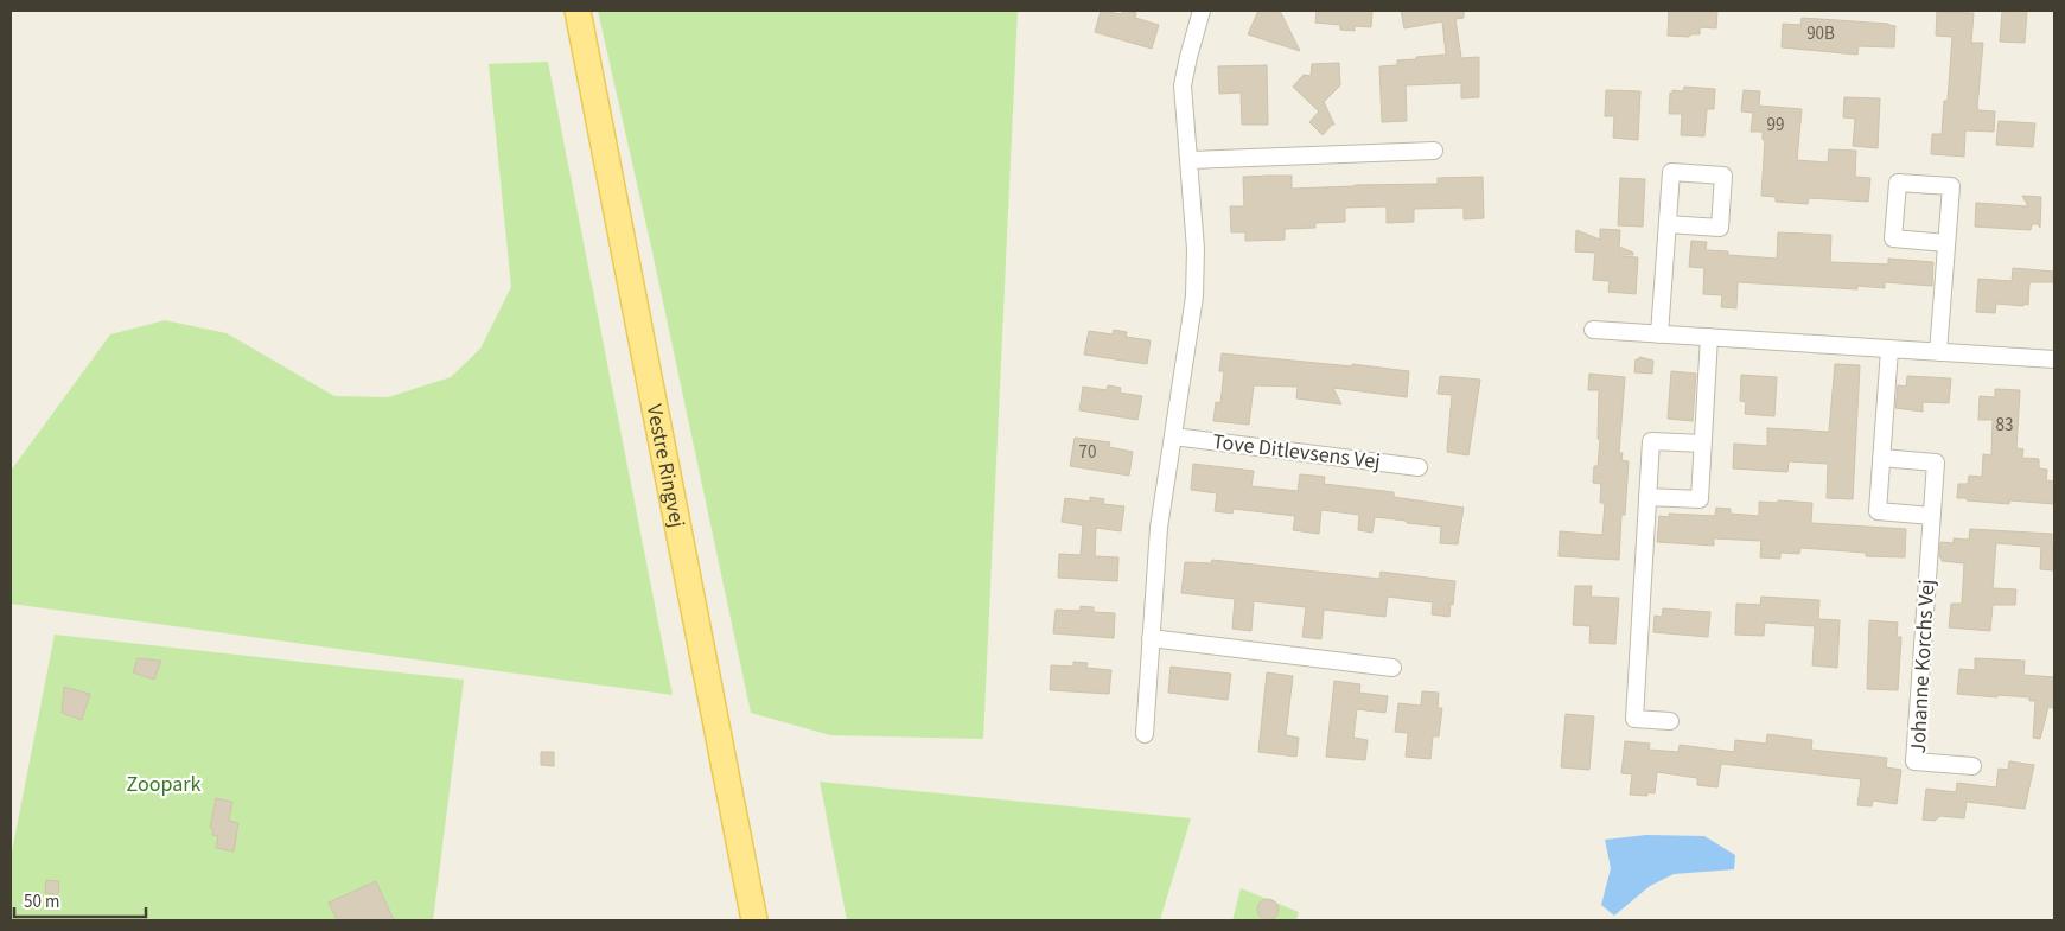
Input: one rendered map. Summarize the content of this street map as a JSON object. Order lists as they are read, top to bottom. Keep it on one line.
{"streets":{"main road":["Vestre Ringvej"],"street":["Tove Ditlevsens Vej","Johanne Korchs Vej"]},"parks":["Zoopark"],"house_numbers":["90B","99","83","70"],"scale_bar":"50 m"}
